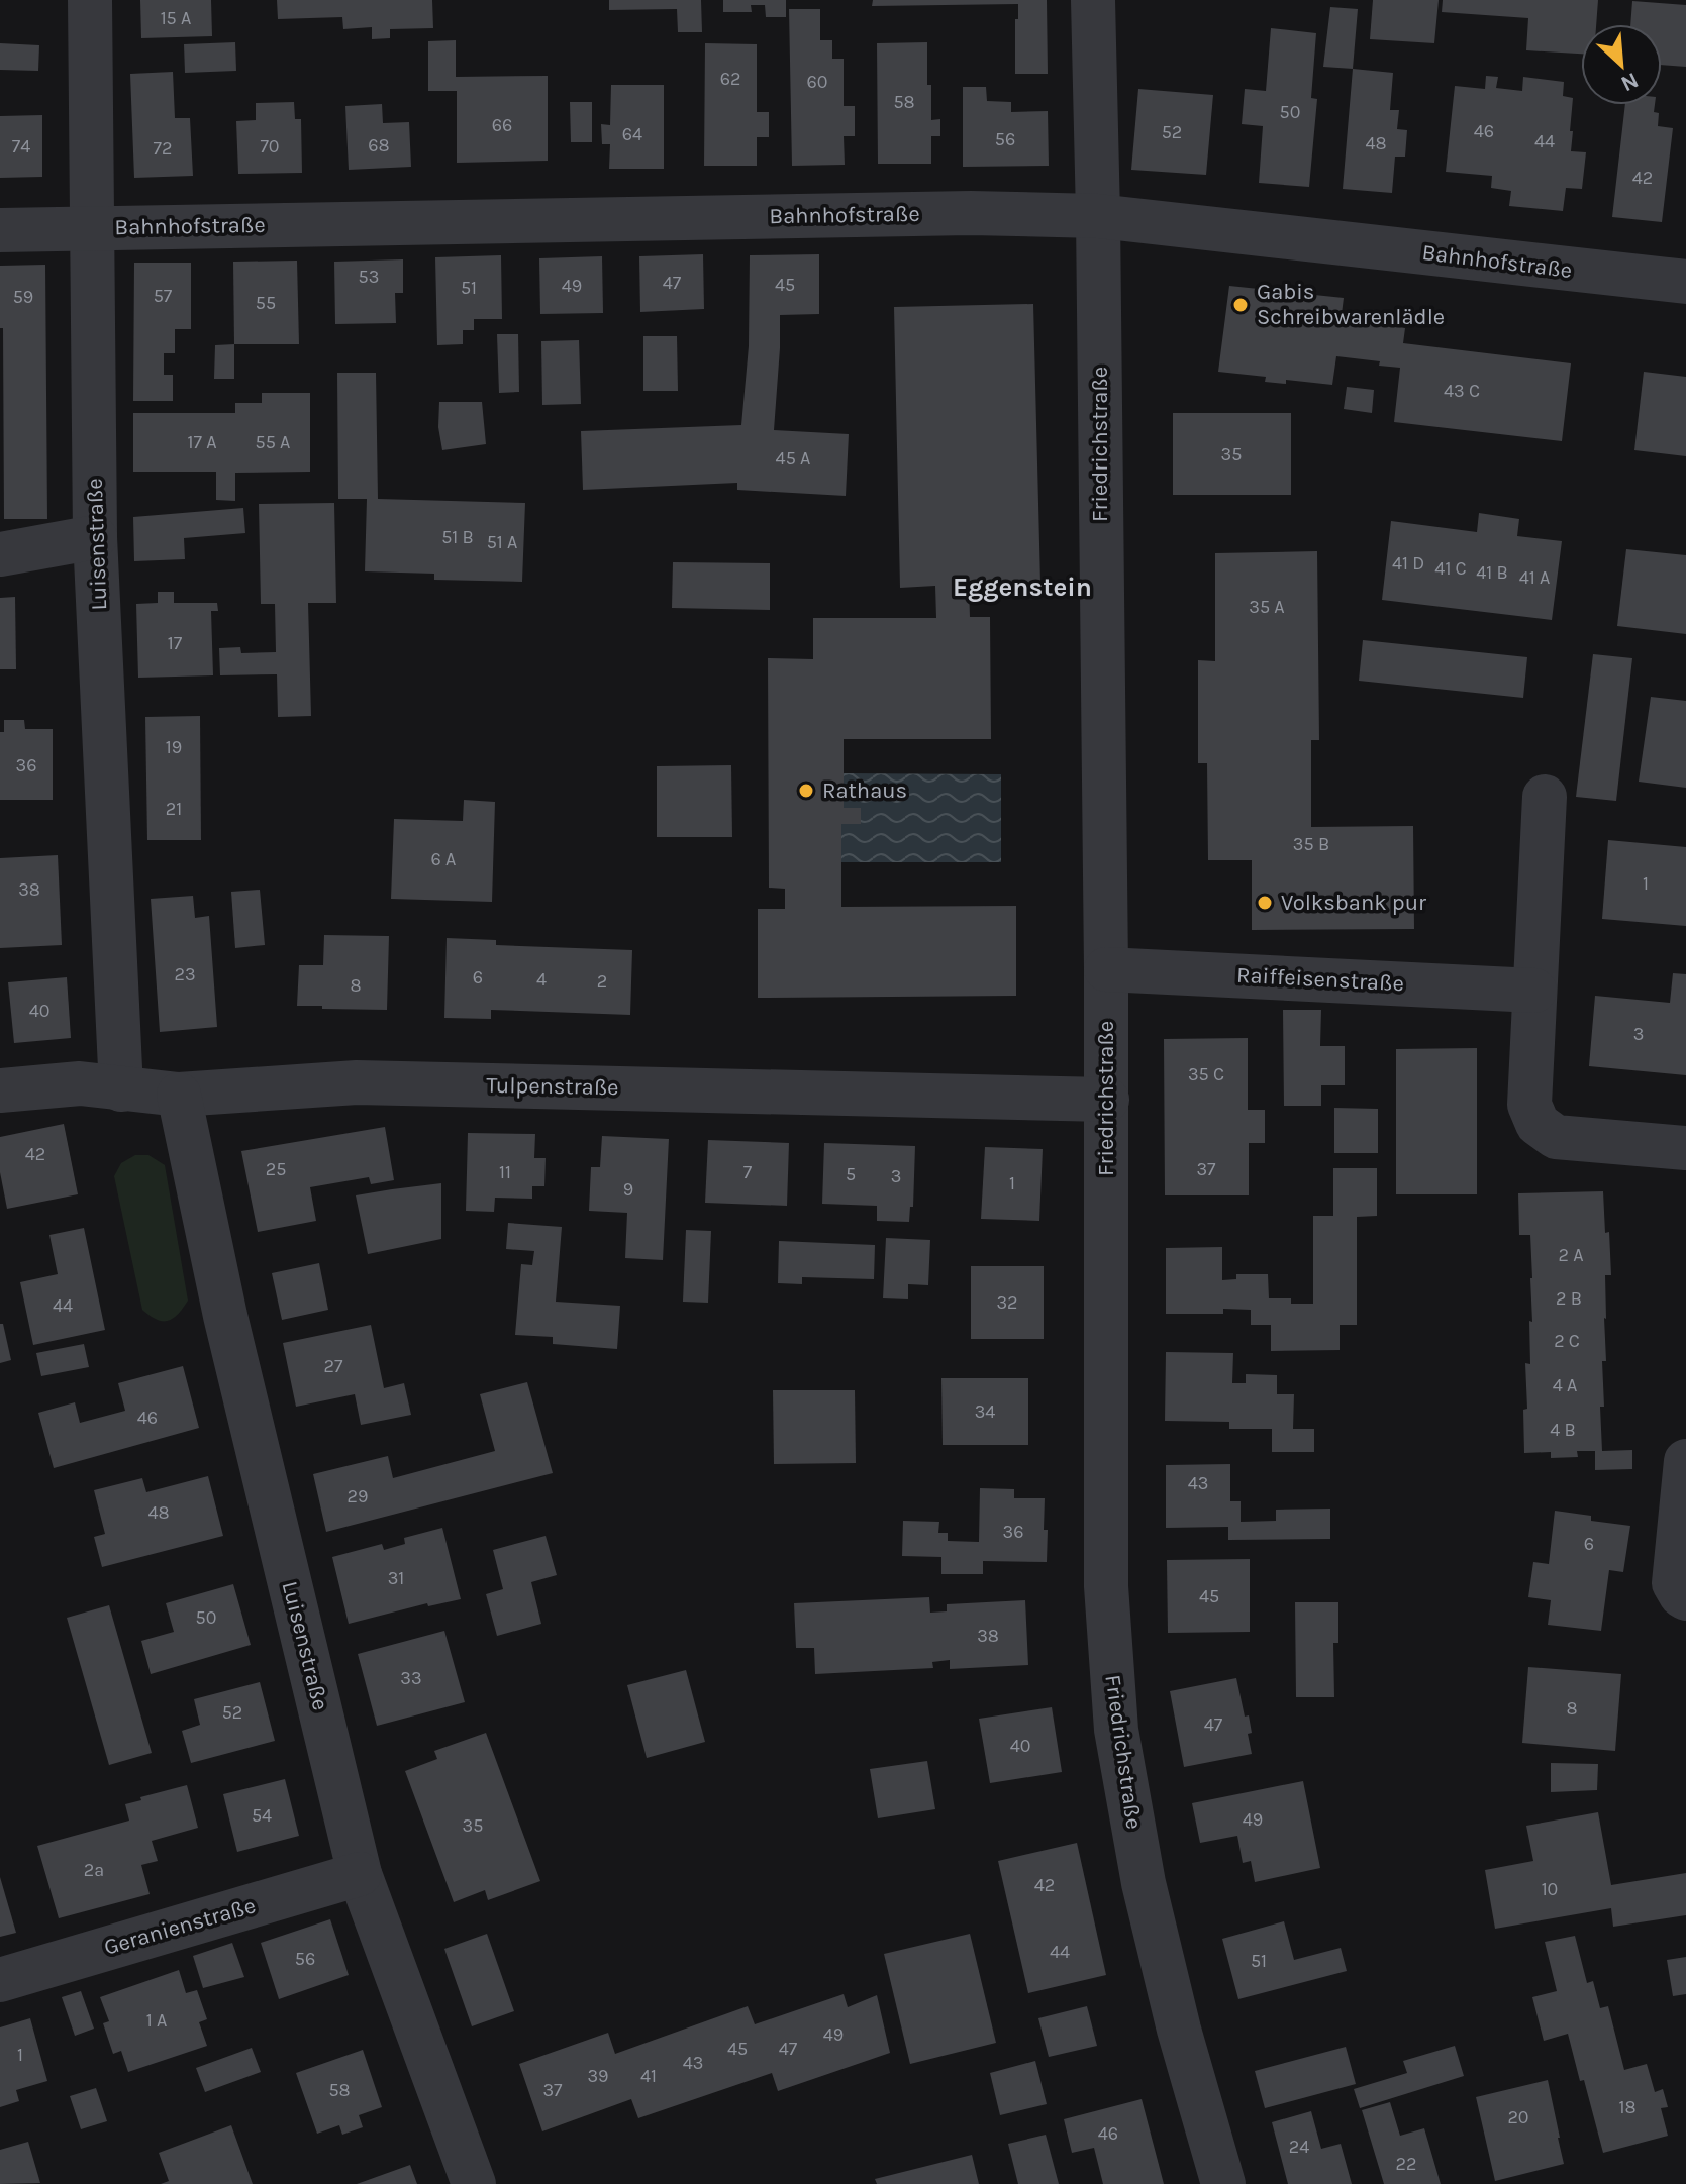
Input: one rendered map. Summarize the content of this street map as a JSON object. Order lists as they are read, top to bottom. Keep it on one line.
{"streets":{"street":["Bahnhofstraße","Friedrichstraße","Luisenstraße","Raiffeisenstraße","Tulpenstraße","Geranienstraße"]},"crossings":[["Bahnhofstraße","Friedrichstraße"],["Bahnhofstraße","Luisenstraße"],["Friedrichstraße","Raiffeisenstraße"],["Friedrichstraße","Tulpenstraße"],["Luisenstraße","Tulpenstraße"],["Luisenstraße","Geranienstraße"]],"districts":["Eggenstein"],"places":["Gabis Schreibwarenlädle","Rathaus","Volksbank pur"],"house_numbers":["15 A","62","60","58","50","66","46","52","64","56","44","48","68","74","70","72","42","53","47","45","49","51","57","59","55","43 C","17 A","55 A","35","45 A","51 B","51 A","41 D","41 C","41 B","41 A","35 A","17","19","36","21","35 B","6 A","1","38","23","6","4","2","8","40","3","35 C","42","25","37","11","7","5","3","1","9","2 A","2 B","32","44","2 C","27","4 A","34","46","4 B","43","29","48","36","6","31","45","50","38","33","8","52","47","40","54","49","35","2a","42","10","44","56","51","1 A","49","45","47","1","43","39","41","58","37","18","20","46","24","22"],"north":"bottom right"}
